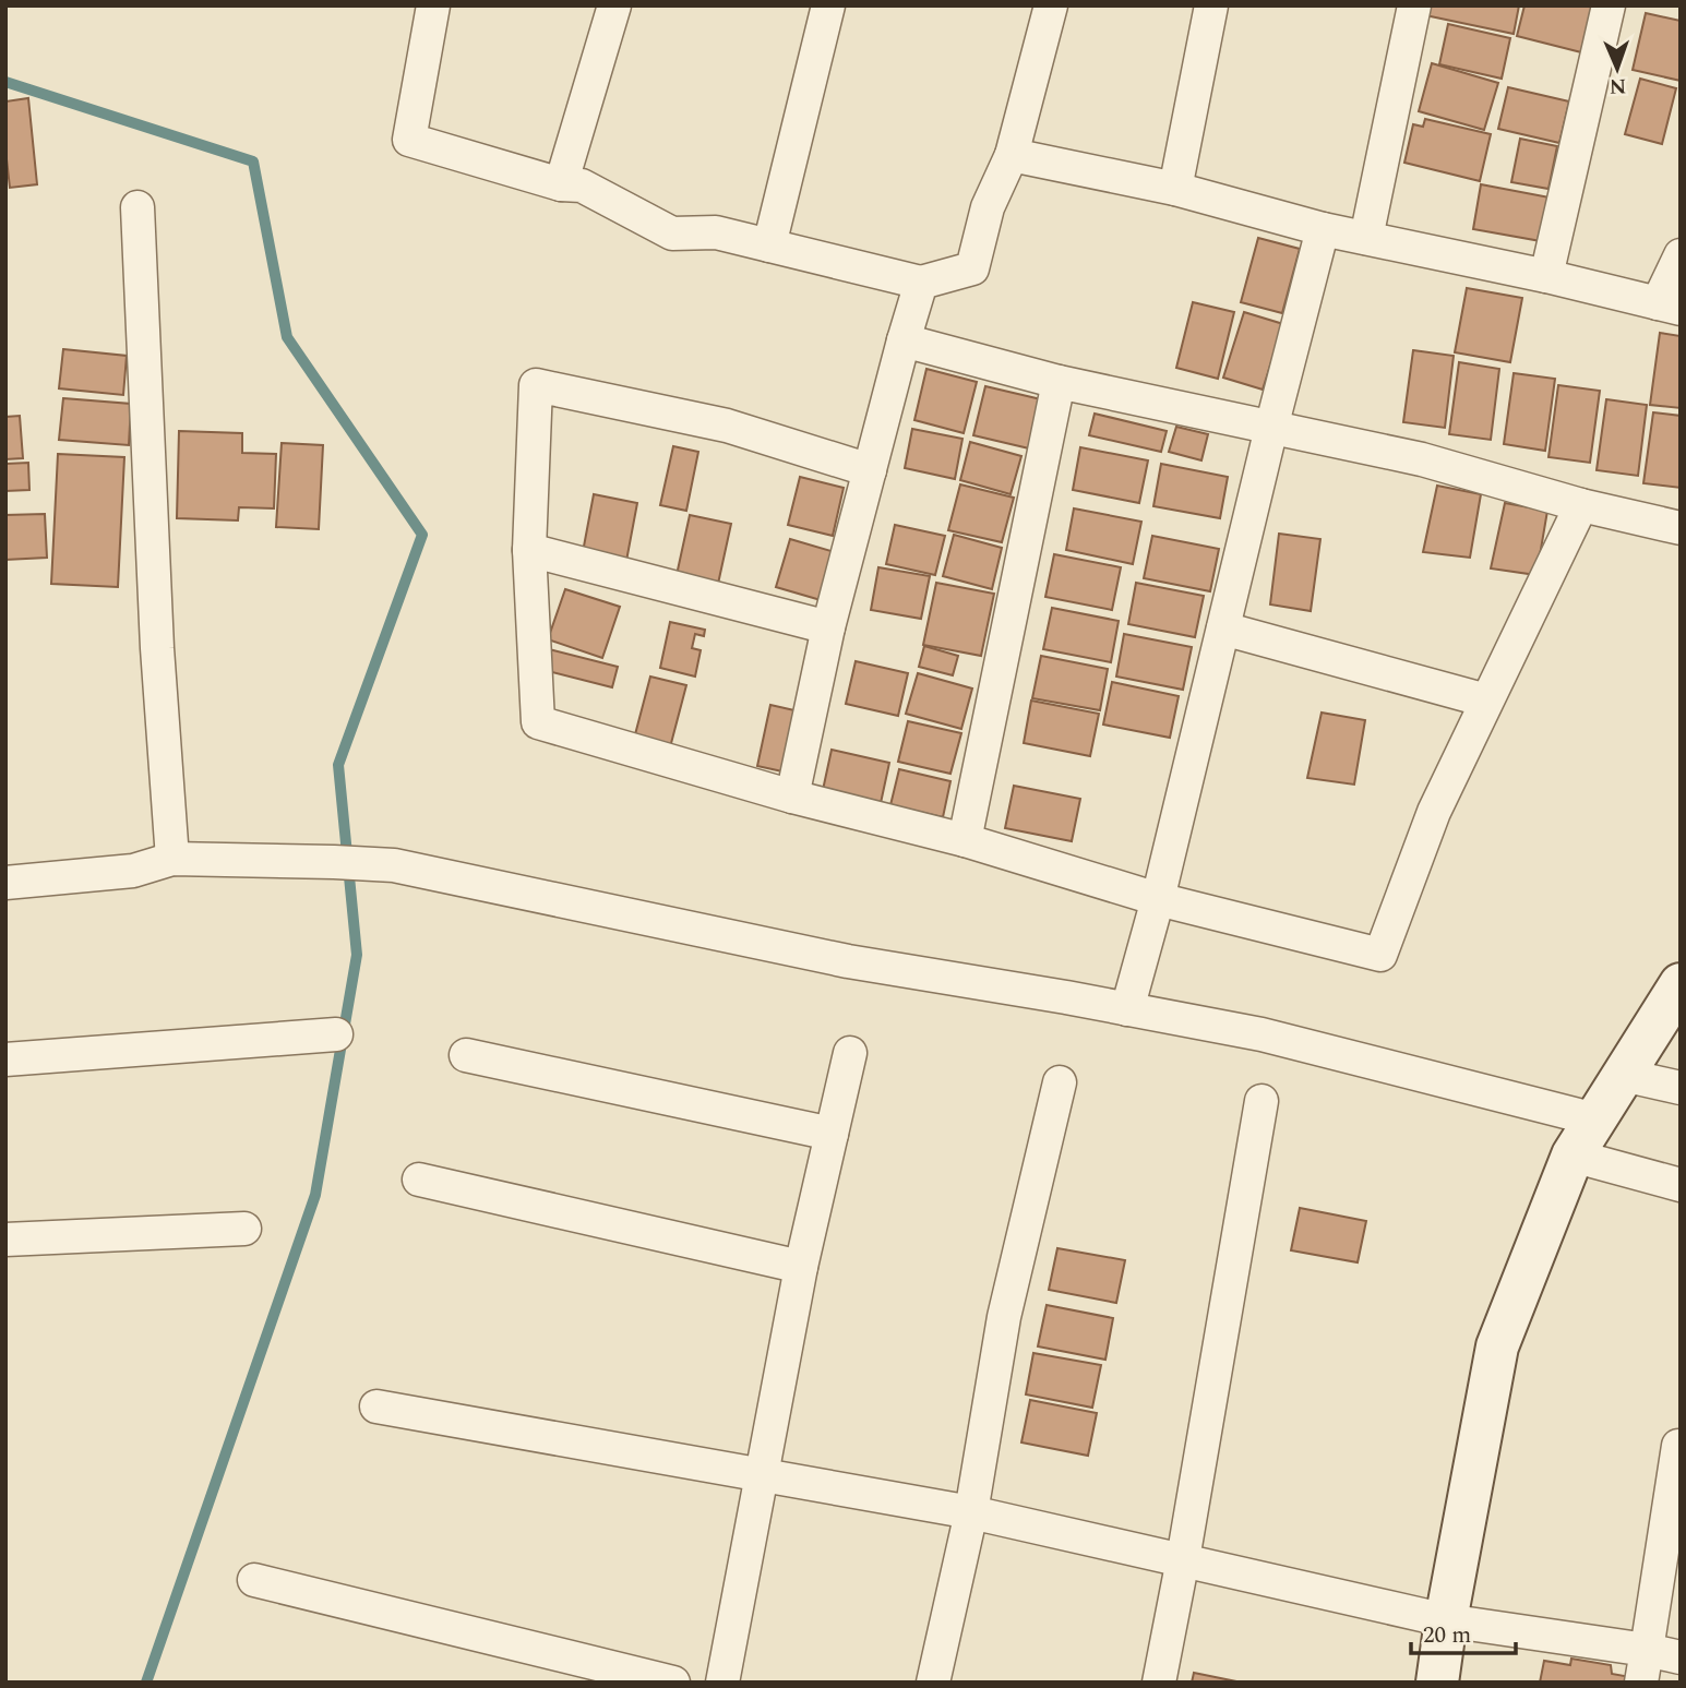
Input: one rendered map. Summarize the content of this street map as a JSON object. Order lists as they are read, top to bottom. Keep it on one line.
{"scale_bar":"20 m","north":"bottom"}
